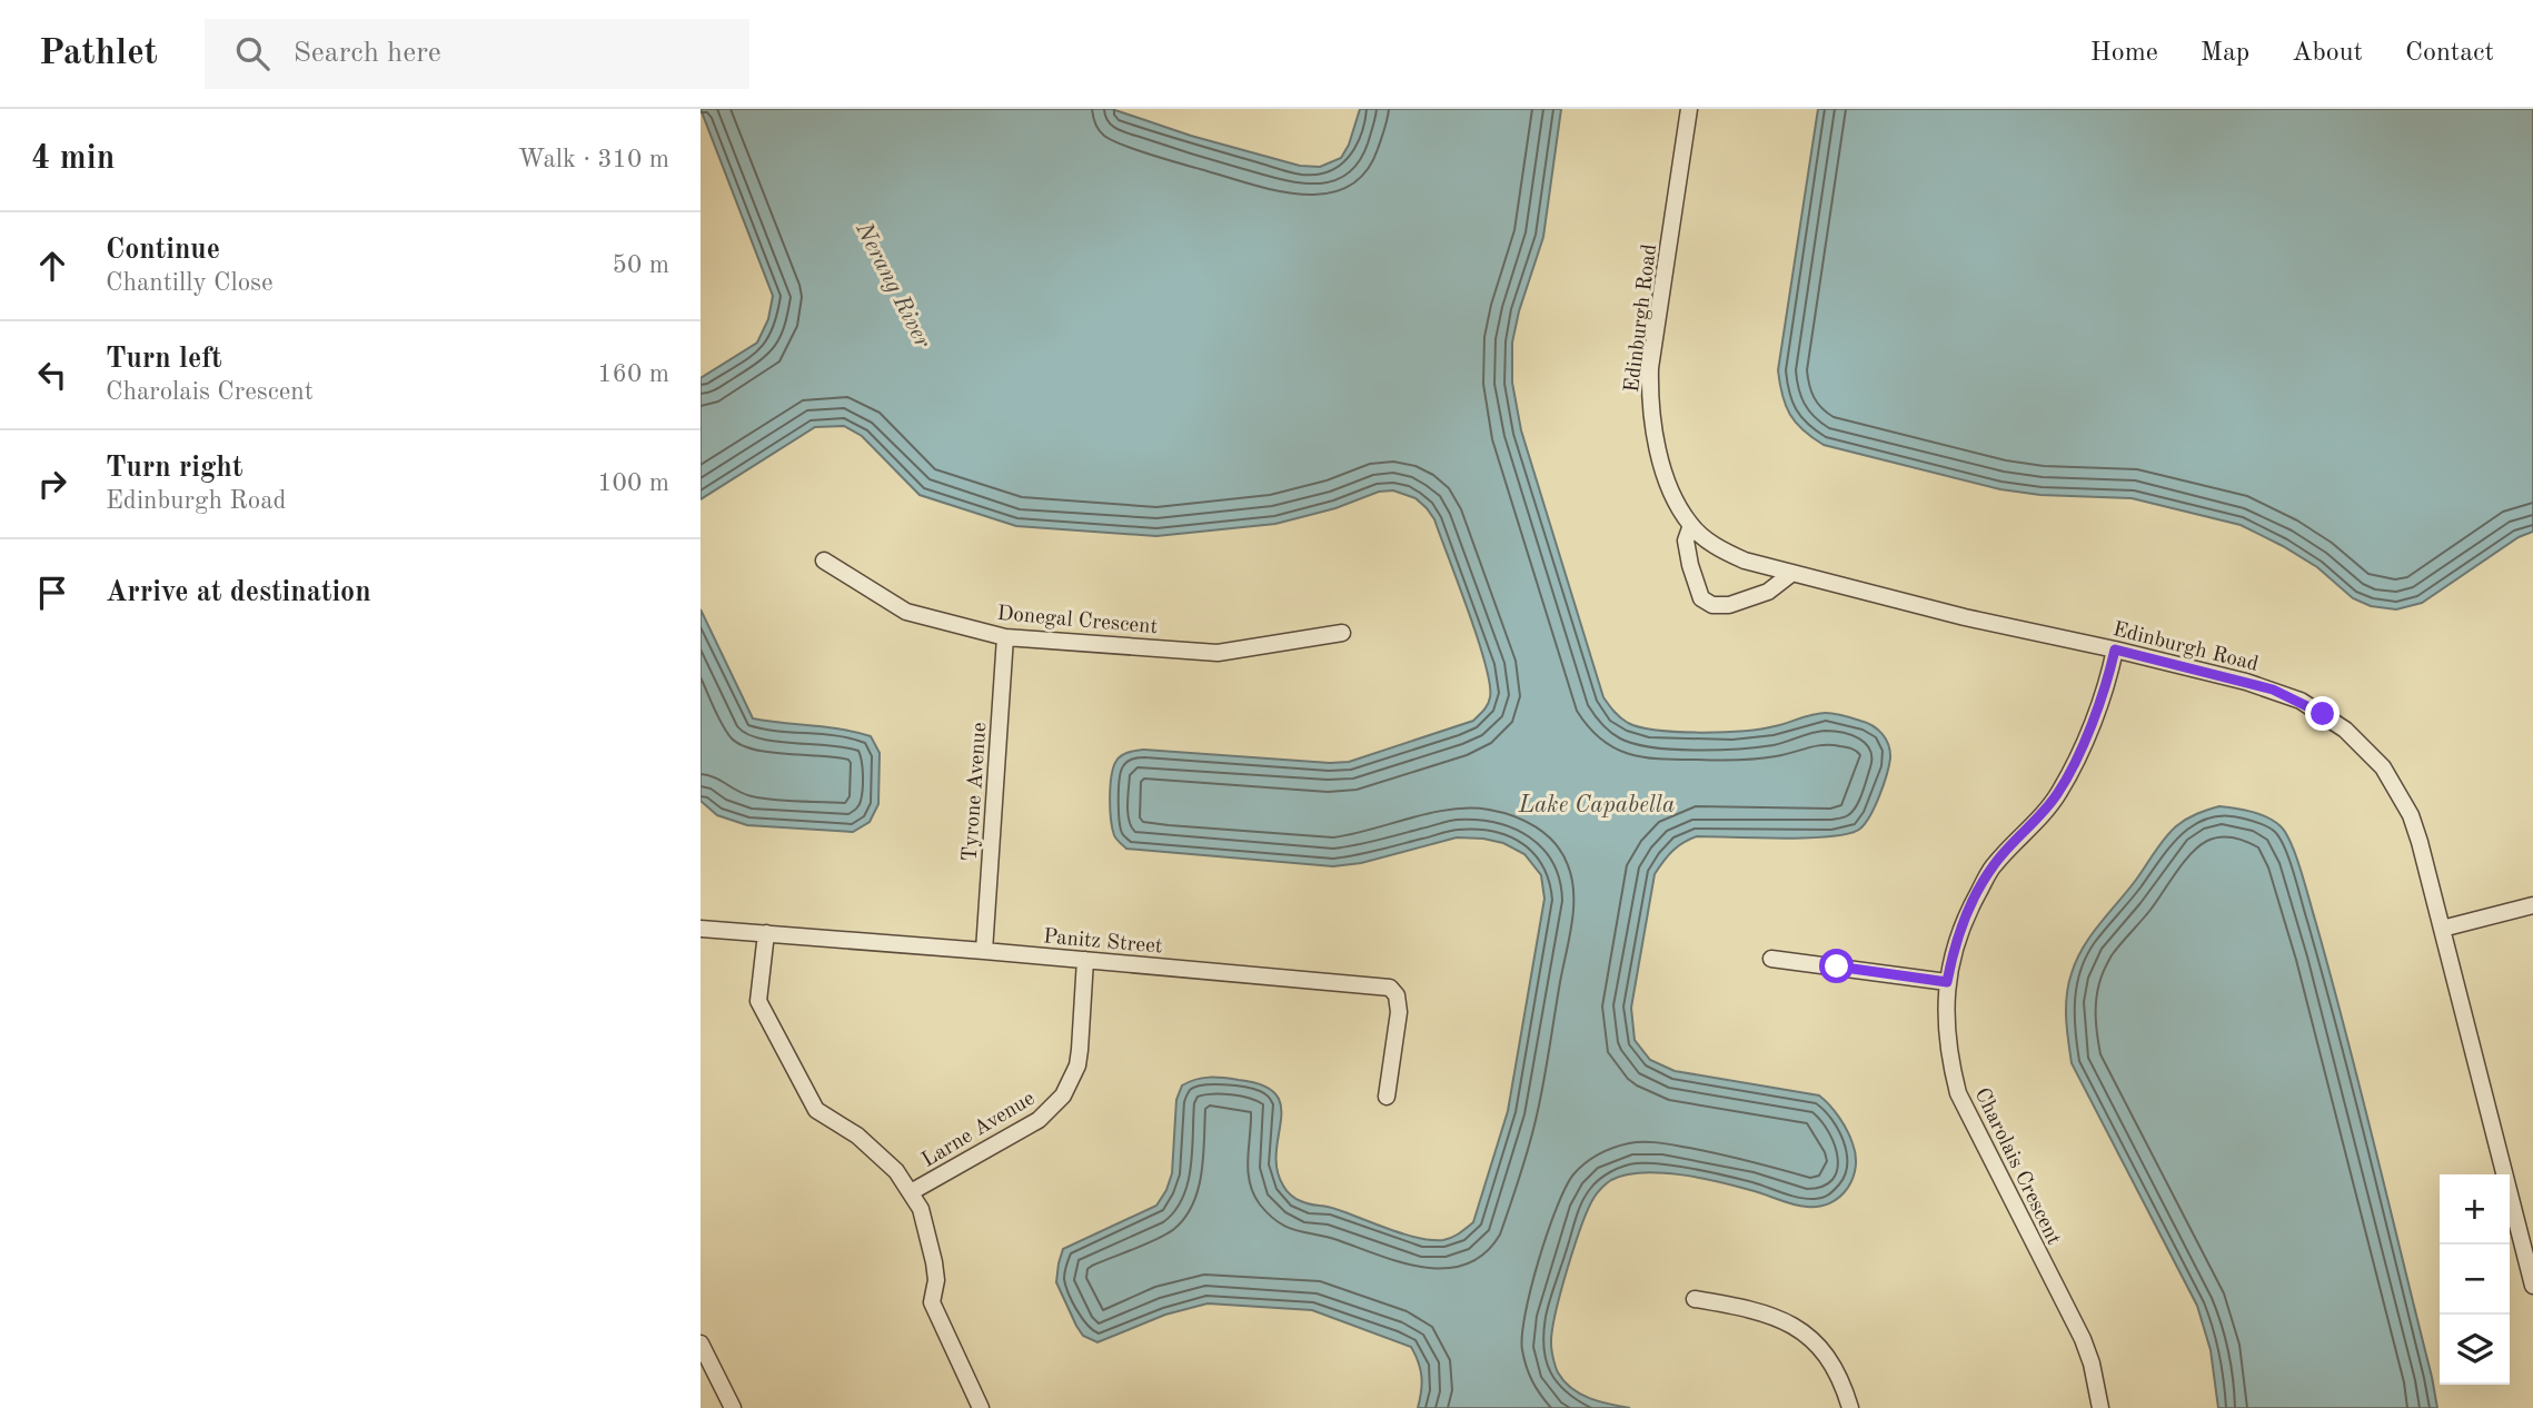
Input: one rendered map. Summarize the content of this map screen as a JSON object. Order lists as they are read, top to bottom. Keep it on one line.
{"streets":{"street":["Edinburgh Road","Donegal Crescent","Tyrone Avenue","Panitz Street","Larne Avenue","Charolais Crescent"]},"crossings":[["Edinburgh Road","Charolais Crescent"],["Donegal Crescent","Tyrone Avenue"],["Tyrone Avenue","Panitz Street"],["Panitz Street","Larne Avenue"]],"water":["Nerang River","Lake Capabella"],"page":{"header":"Pathlet","search":"Search here","nav":["Home","Map","About","Contact"],"heading":["4 min","Walk · 310 m"],"list":[["Continue","Chantilly Close","50 m"],["Turn left","Charolais Crescent","160 m"],["Turn right","Edinburgh Road","100 m"],"Arrive at destination"],"map_buttons":["+","−"]}}
